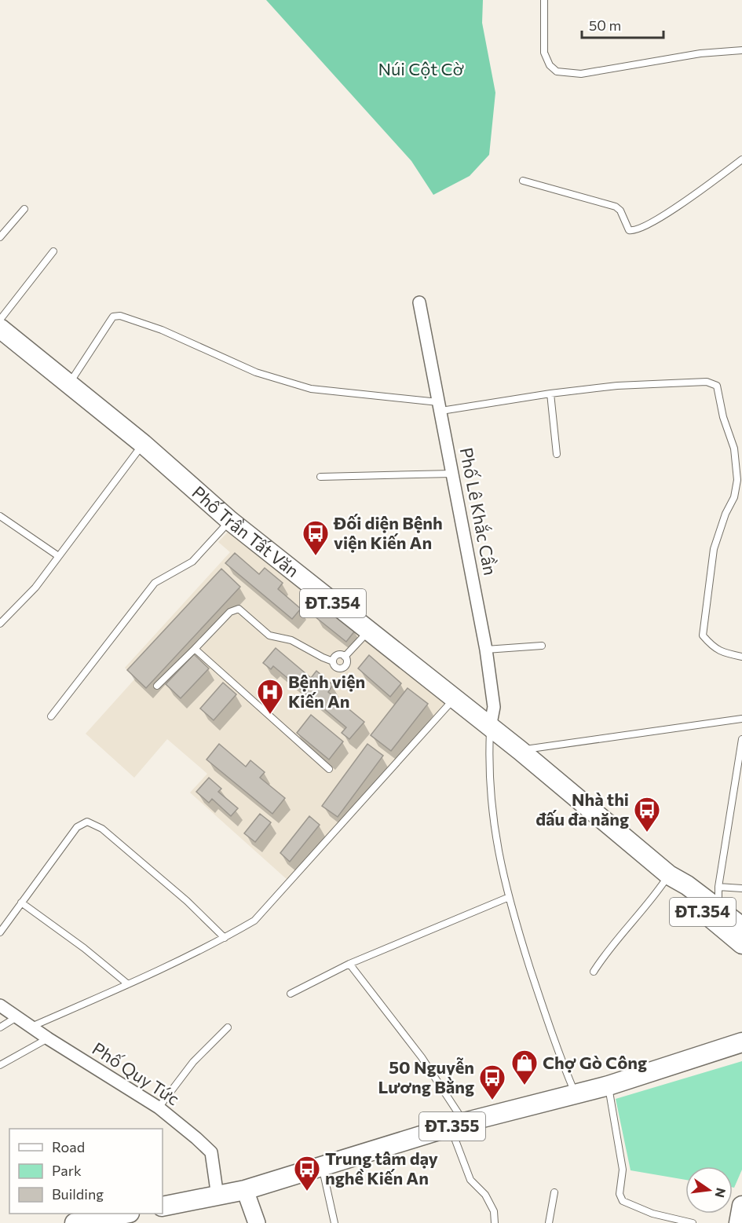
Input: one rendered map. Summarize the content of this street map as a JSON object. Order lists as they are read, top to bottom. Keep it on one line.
{"streets":{"main road":["Phố Trần Tất Văn","ĐT.354","ĐT.355"],"street":["Phố Lê Khắc Cần","Phố Quy Tức"]},"crossings":[["Phố Lê Khắc Cần","Phố Trần Tất Văn"],["Phố Quy Tức","ĐT.355"]],"parks":["Núi Cột Cờ"],"places":{"bus stop":["Đối diện Bệnh viện Kiến An","Nhà thi đấu đa năng","50 Nguyễn Lương Bằng","Trung tâm dạy nghề Kiến An"],"hospital":["Bệnh viện Kiến An"],"shop":["Chợ Gò Công"]},"legend":["Road","Park","Building"],"scale_bar":"50 m","north":"right"}
